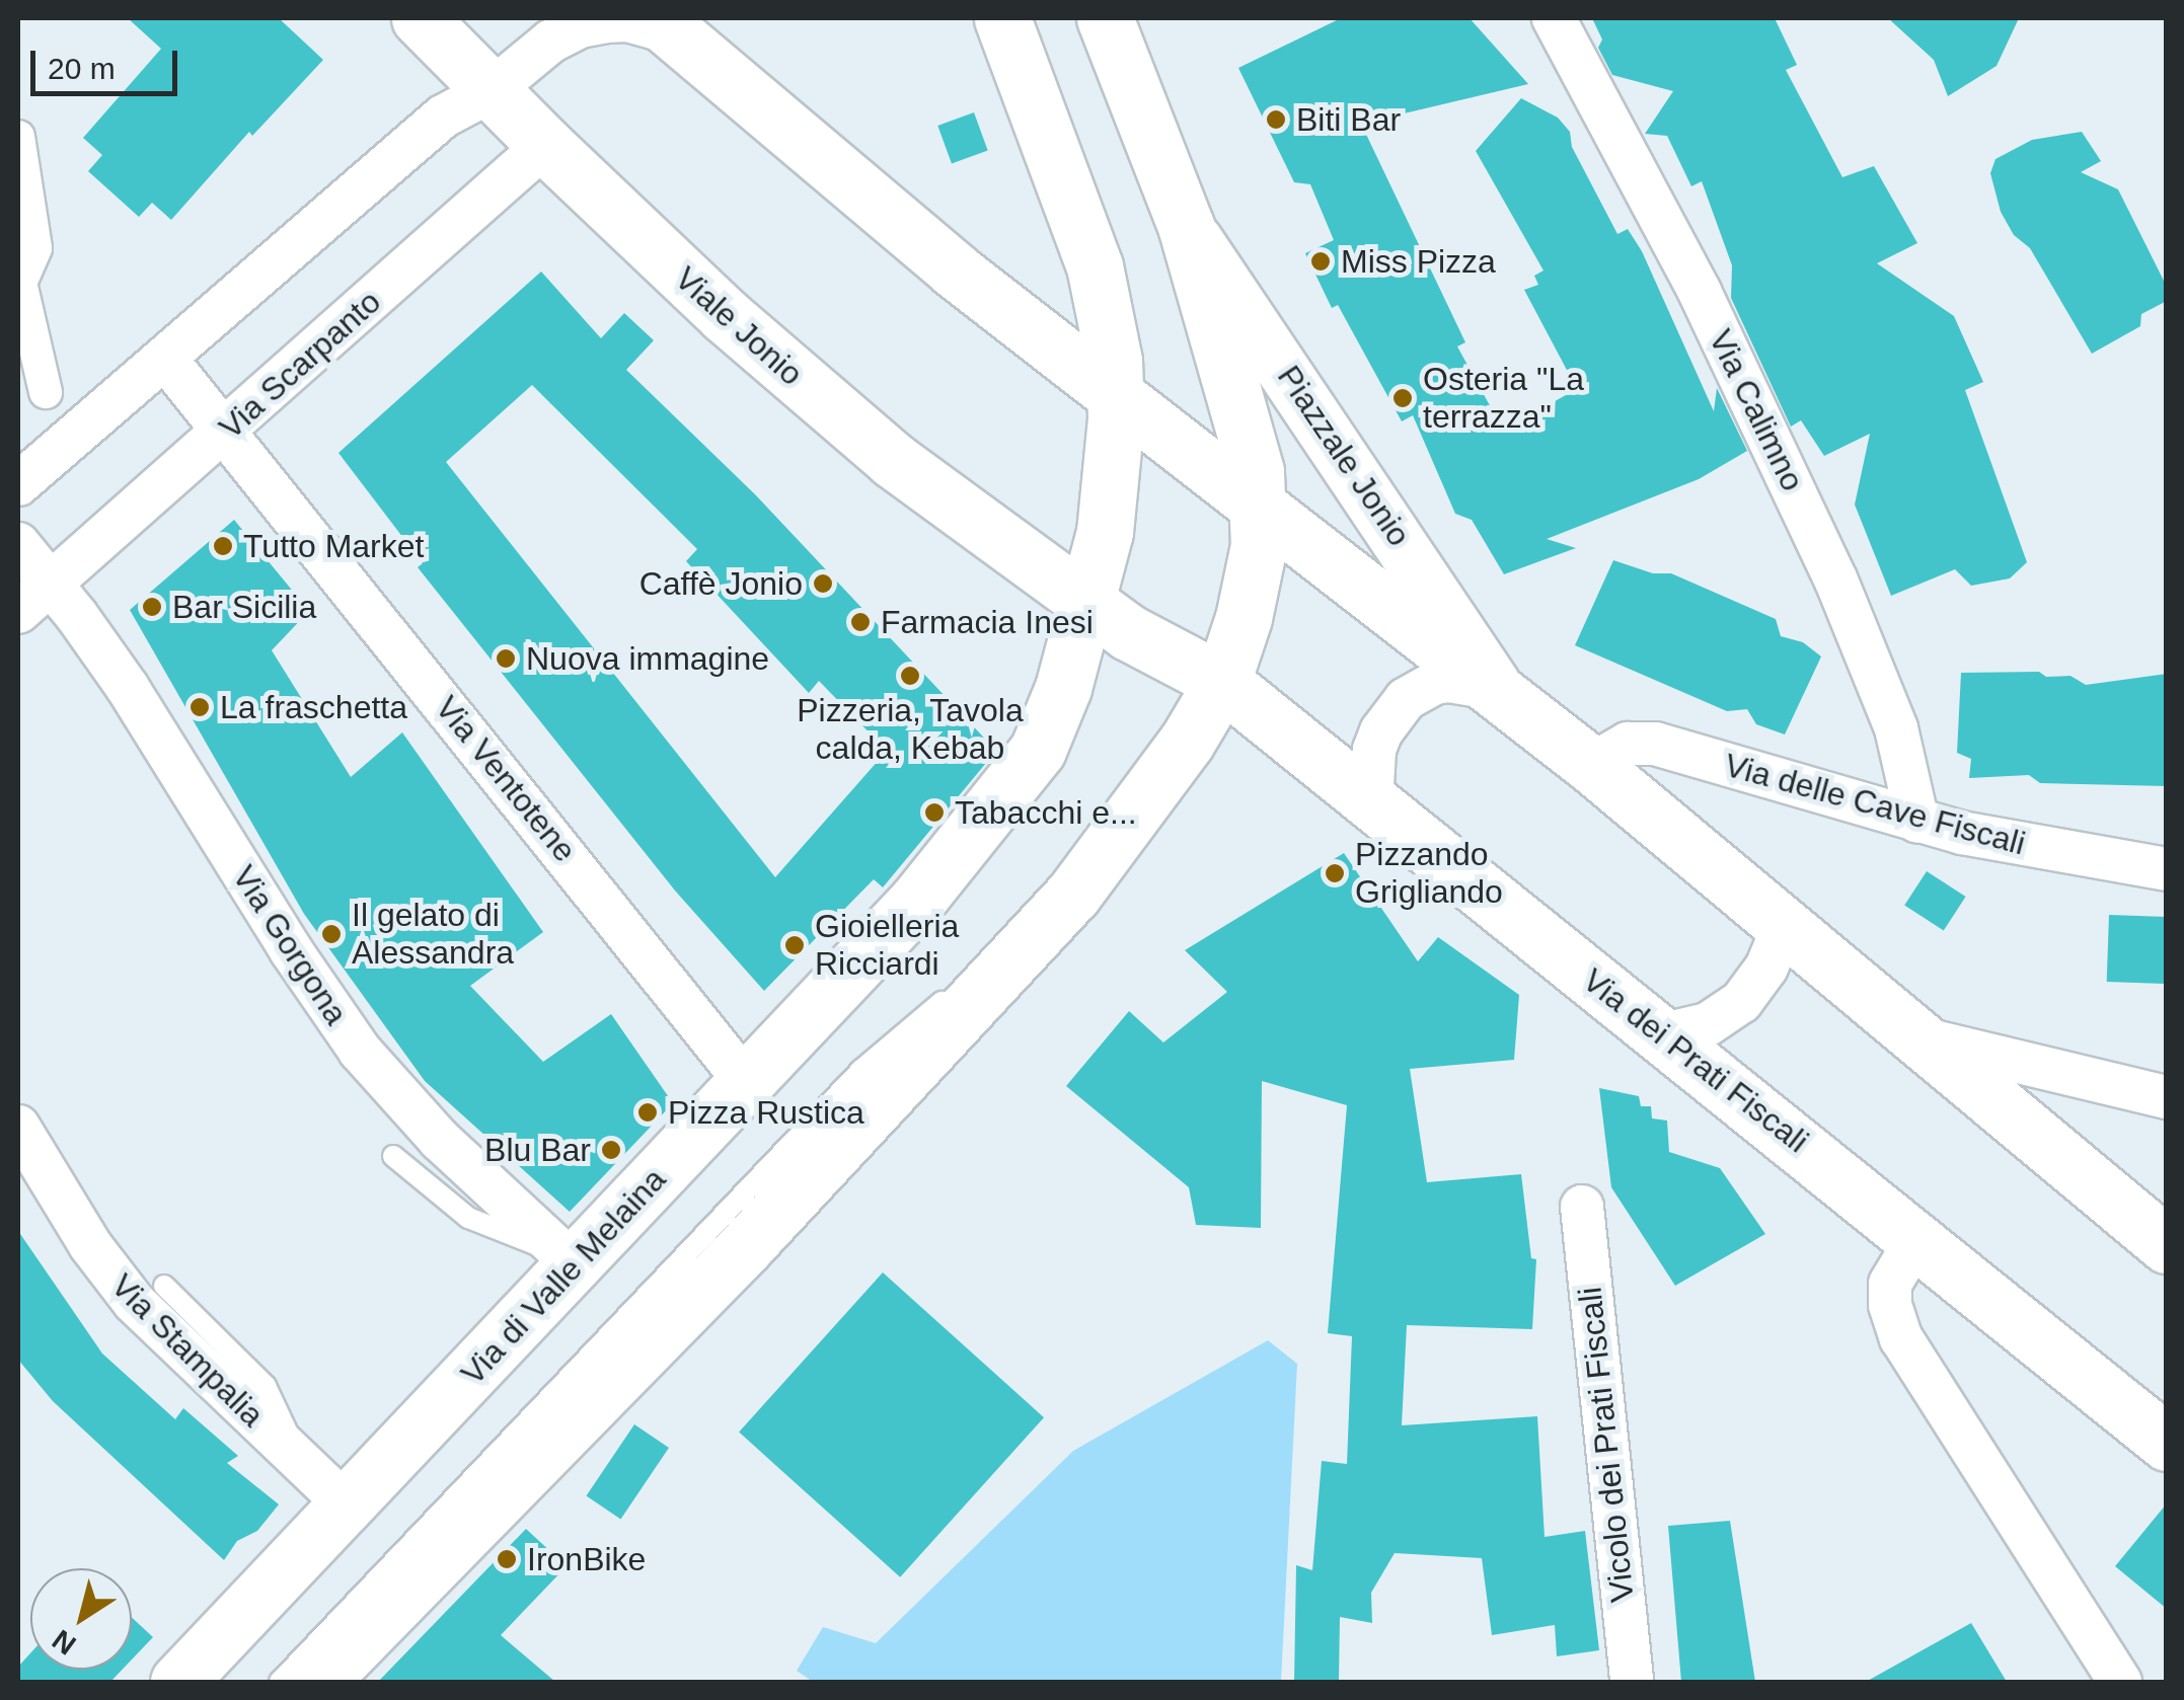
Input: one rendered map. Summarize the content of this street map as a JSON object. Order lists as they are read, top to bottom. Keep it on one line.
{"streets":{"main road":["Viale Jonio","Piazzale Jonio","Via dei Prati Fiscali","Via di Valle Melaina"],"street":["Via Scarpanto","Via Calimno","Via Ventotene","Via delle Cave Fiscali","Via Gorgona","Via Stampalia","Vicolo dei Prati Fiscali"]},"crossings":[["Viale Jonio","Via Scarpanto"],["Viale Jonio","Via di Valle Melaina"],["Via Scarpanto","Via Ventotene"],["Via Scarpanto","Via Gorgona"],["Via Calimno","Via delle Cave Fiscali"],["Piazzale Jonio","Via dei Prati Fiscali"],["Via Ventotene","Via di Valle Melaina"],["Via Gorgona","Via di Valle Melaina"],["Via di Valle Melaina","Via Stampalia"]],"places":["Biti Bar","Miss Pizza","Osteria \"La terrazza\"","Tutto Market","Caffè Jonio","Bar Sicilia","Farmacia Inesi","Nuova immagine","Pizzeria, Tavola calda, Kebab","La fraschetta","Tabacchi e...","Pizzando Grigliando","Il gelato di Alessandra","Gioielleria Ricciardi","Pizza Rustica","Blu Bar","IronBike"],"scale_bar":"20 m","north":"bottom left"}
